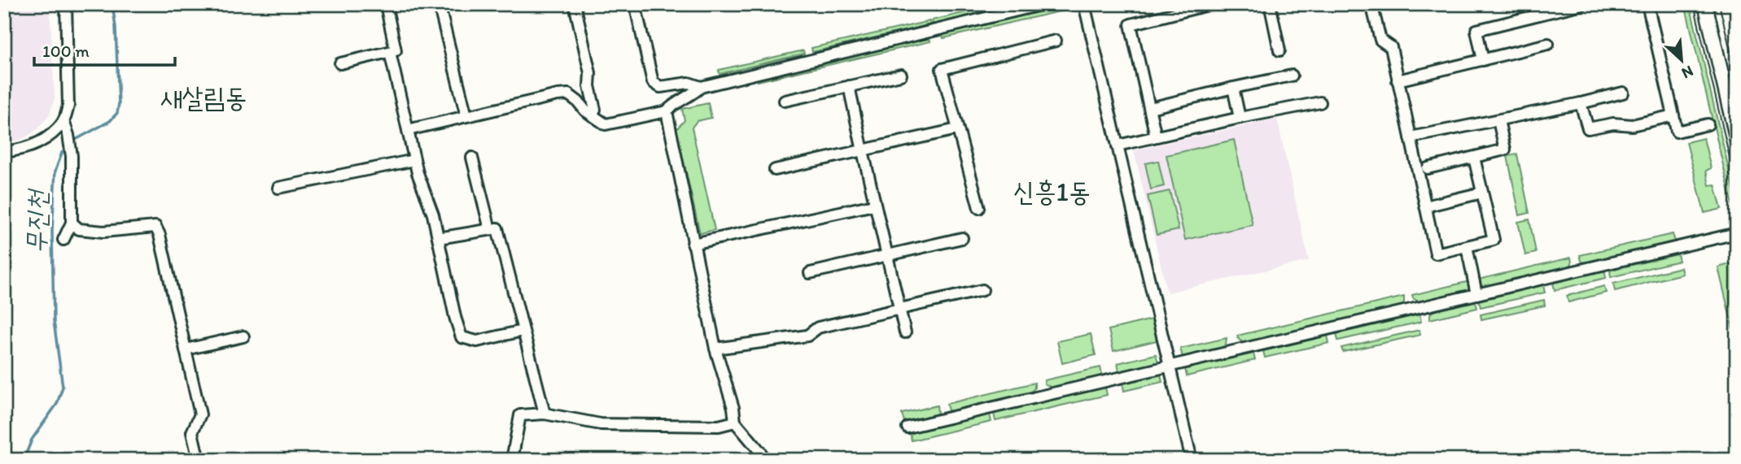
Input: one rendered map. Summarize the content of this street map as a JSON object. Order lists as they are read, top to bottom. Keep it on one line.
{"districts":["새살림동","신흥1동"],"water":["무진천"],"scale_bar":"100 m","north":"bottom right"}
